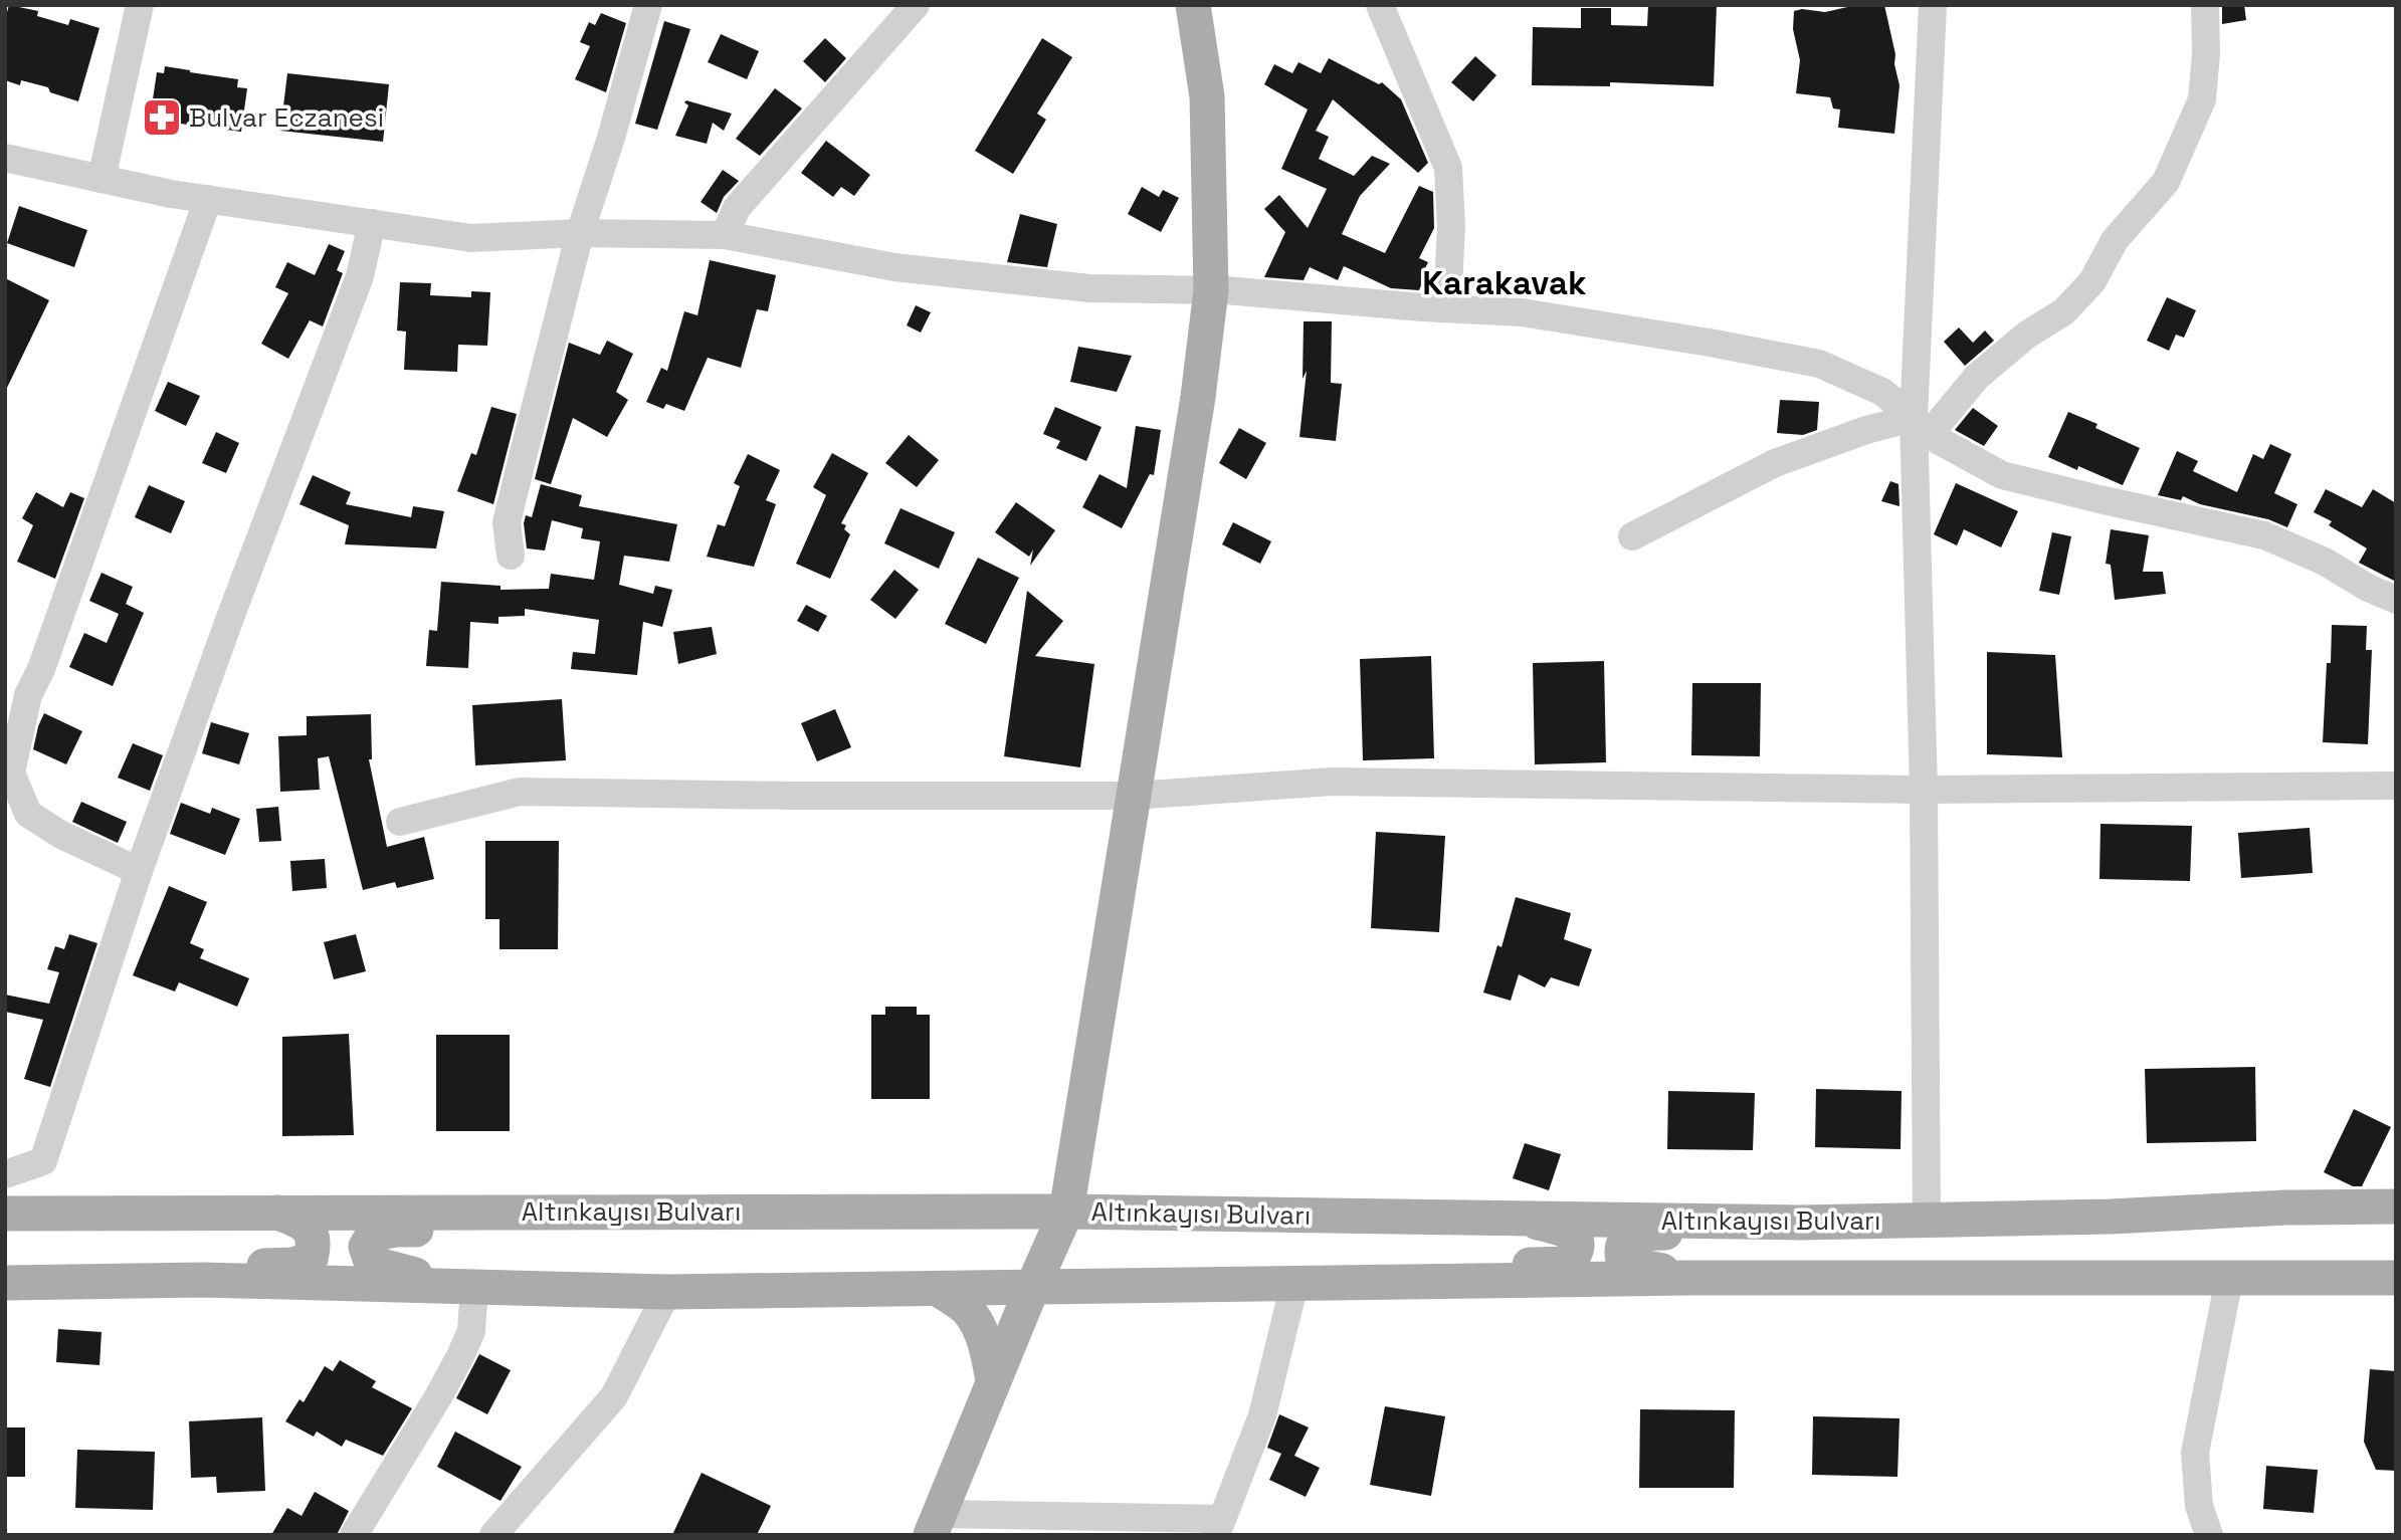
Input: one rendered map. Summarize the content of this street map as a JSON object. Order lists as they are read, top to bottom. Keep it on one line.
{"streets":{"main road":["Altınkayısı Bulvarı"]},"districts":["Karakavak"],"places":{"pharmacy":["Bulvar Eczanesi"]}}
